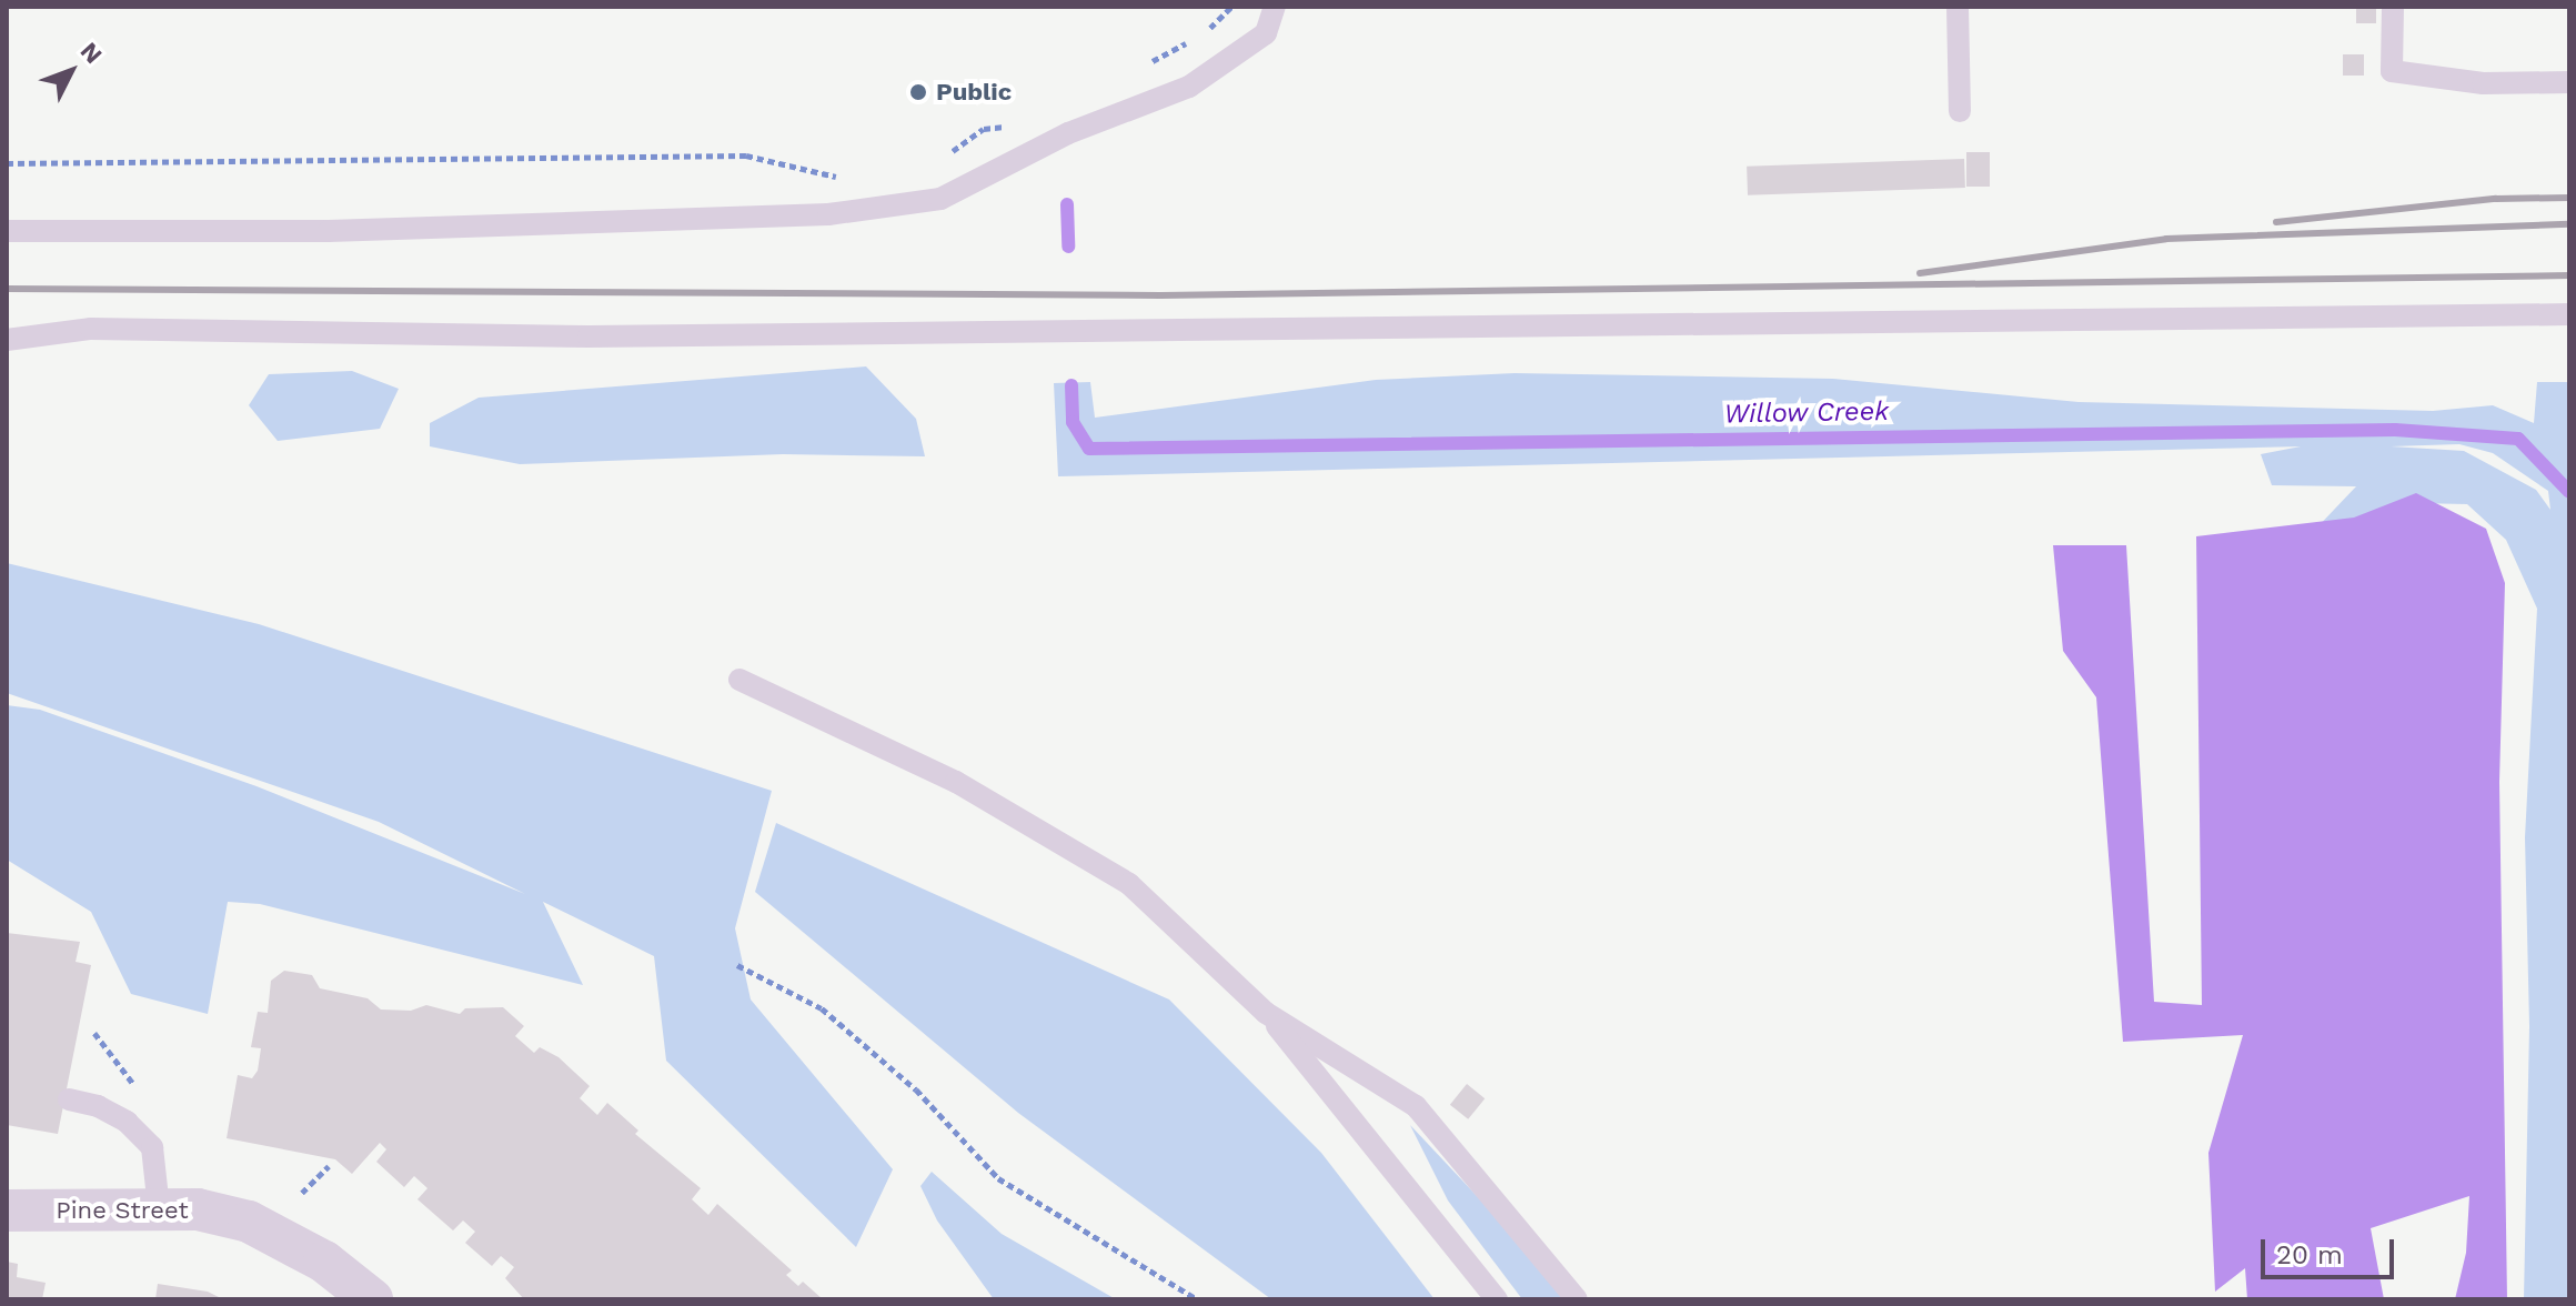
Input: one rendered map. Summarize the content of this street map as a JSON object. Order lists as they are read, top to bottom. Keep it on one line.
{"streets":{"street":["Pine Street"]},"water":["Willow Creek"],"places":["Public"],"scale_bar":"20 m","north":"top right"}
